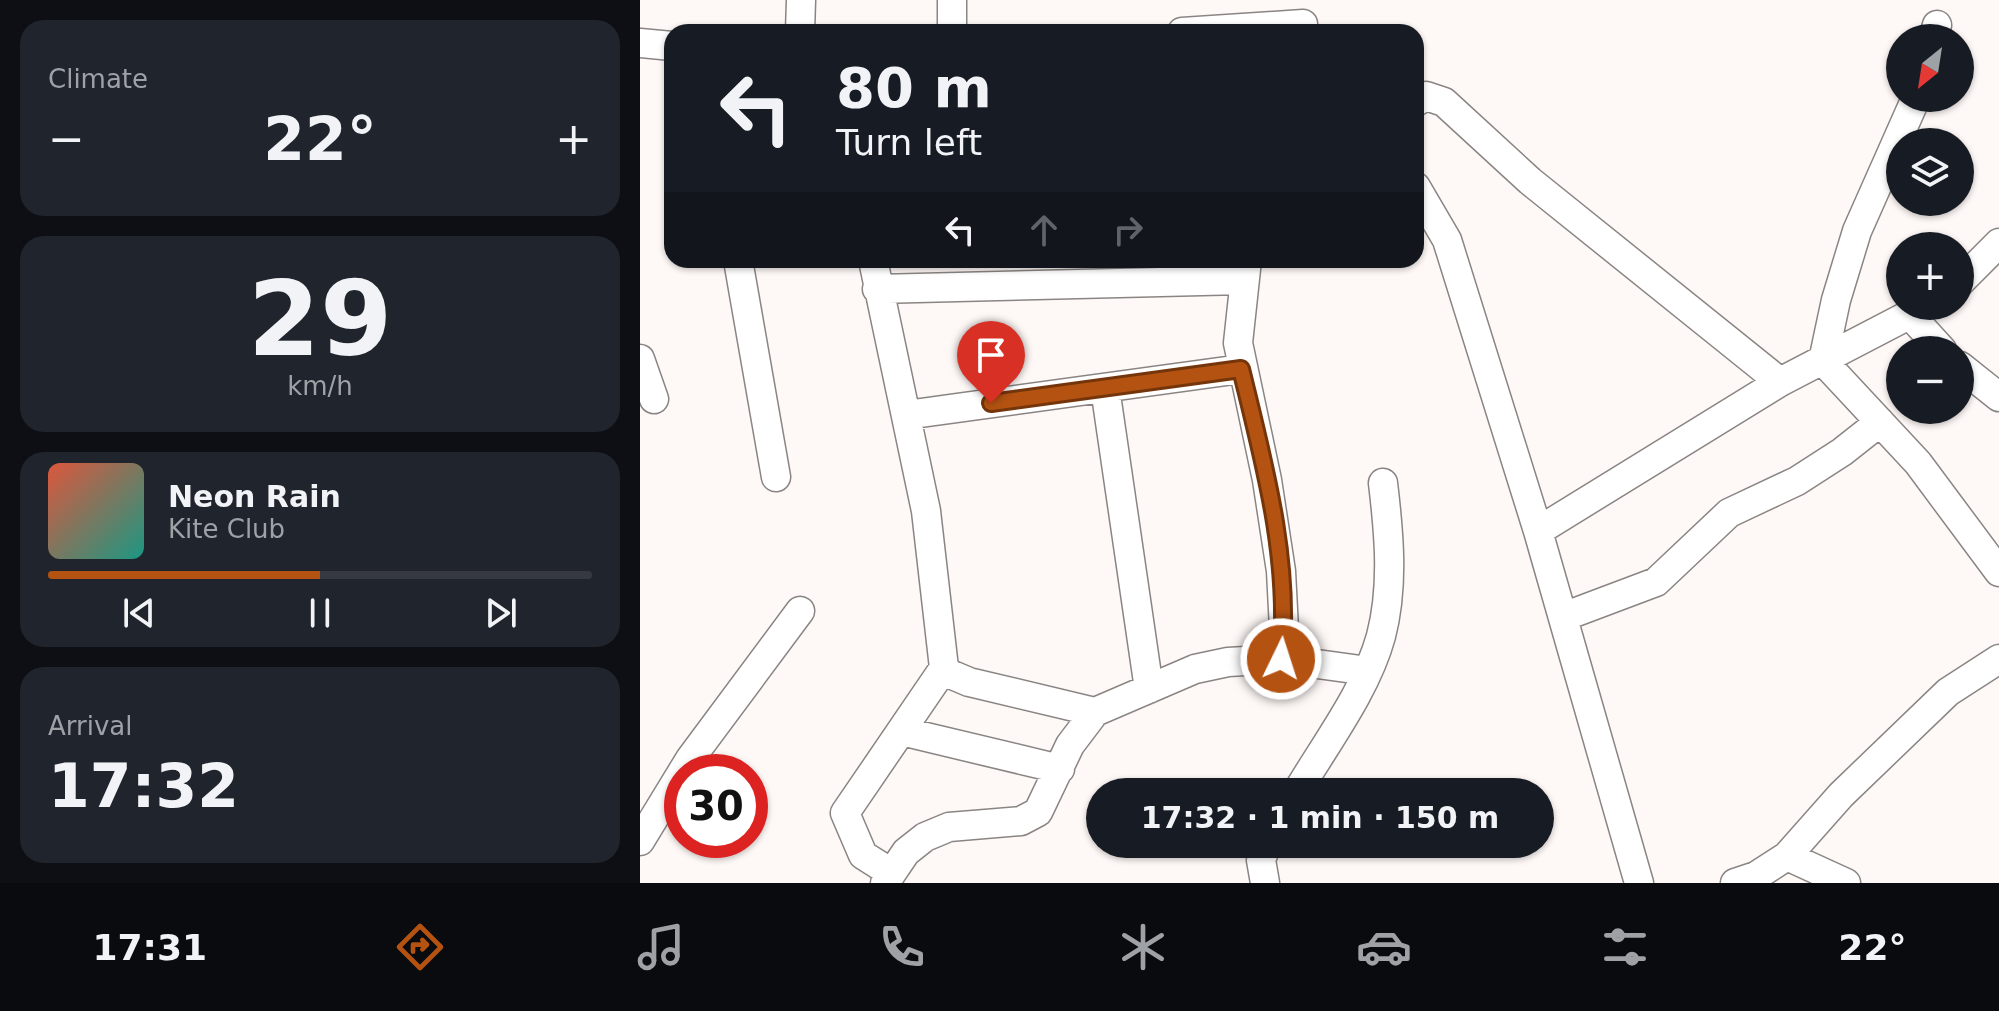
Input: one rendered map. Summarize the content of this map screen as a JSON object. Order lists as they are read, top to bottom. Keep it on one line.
{"north":"bottom left","page":{"tile":["Climate",["29","km/h"],["Arrival","17:32"]],"map_buttons":["+","−"],"turn":["80 m","Turn left"],"heat":["−","22°","+"],"song":["Neon Rain","Kite Club"],"limit":"30","trip":"17:32 · 1 min · 150 m","tabs":["17:31","22°"]}}
